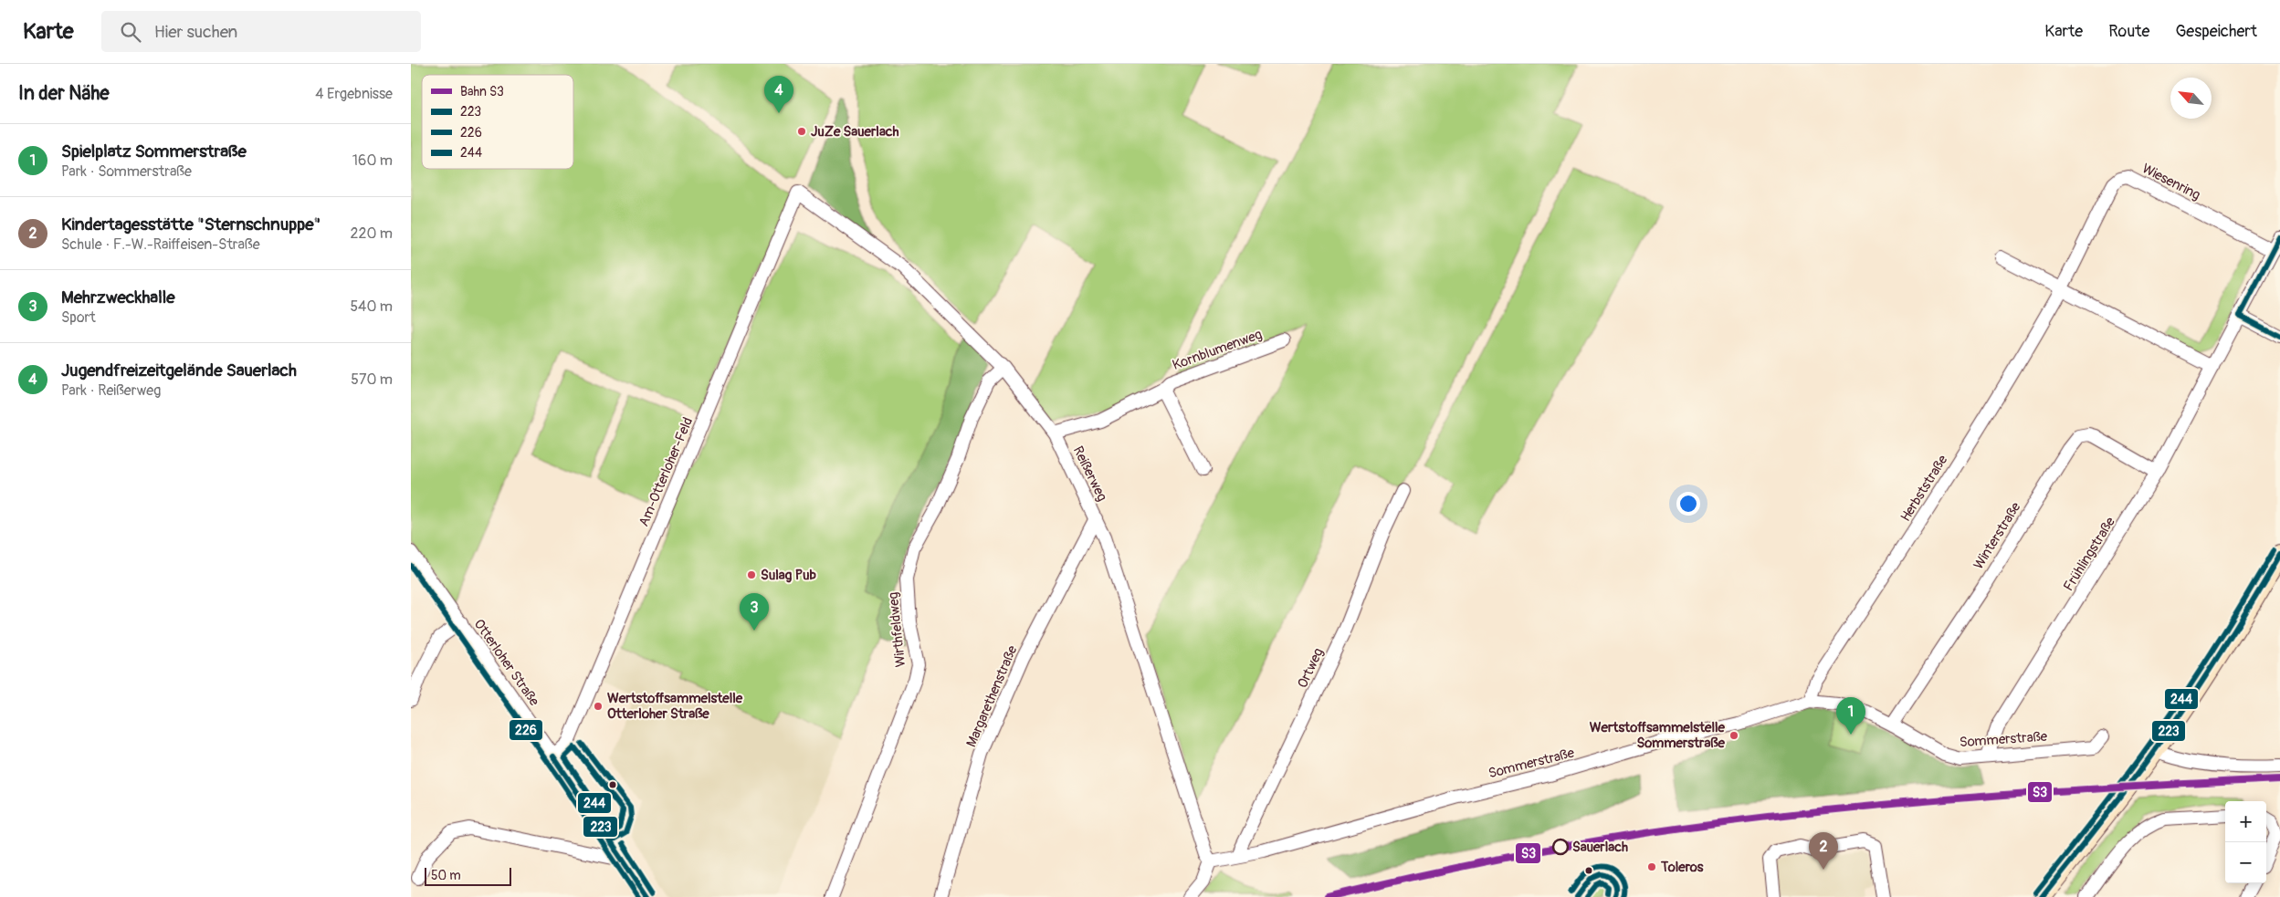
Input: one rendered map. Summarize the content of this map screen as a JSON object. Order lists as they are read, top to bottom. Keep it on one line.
{"streets":{"street":["Wiesenring","Kornblumenweg","Am-Otterloher-Feld","Reißerweg","Herbststraße","Winterstraße","Frühlingstraße","Wirthfeldweg","Otterloher Straße","Ortweg","Margarethenstraße","Sommerstraße"]},"crossings":[["Wiesenring","Herbststraße"],["Kornblumenweg","Reißerweg"],["Am-Otterloher-Feld","Reißerweg"],["Am-Otterloher-Feld","Otterloher Straße"],["Reißerweg","Wirthfeldweg"],["Reißerweg","Margarethenstraße"],["Reißerweg","Sommerstraße"],["Herbststraße","Sommerstraße"],["Winterstraße","Frühlingstraße"],["Winterstraße","Sommerstraße"],["Frühlingstraße","Sommerstraße"],["Ortweg","Sommerstraße"]],"places":["JuZe Sauerlach","Sulag Pub","Wertstoffsammelstelle Otterloher Straße","Wertstoffsammelstelle Sommerstraße","Sauerlach","Toleros"],"lines":["transit line 223","transit line 244","transit line 226","rail line S3"],"legend":["Bahn S3","223","226","244"],"scale_bar":"50 m","north":"top left","page":{"header":"Karte","search":"Hier suchen","nav":["Karte","Route","Gespeichert"],"heading":["In der Nähe","4 Ergebnisse"],"pins":["4","3","1","2"],"list":[{"mark":"1","name":"Spielplatz Sommerstraße","note":"Park · Sommerstraße","value":"160 m"},{"mark":"2","name":"Kindertagesstätte \"Sternschnuppe\"","note":"Schule · F.-W.-Raiffeisen-Straße","value":"220 m"},{"mark":"3","name":"Mehrzweckhalle","note":"Sport","value":"540 m"},{"mark":"4","name":"Jugendfreizeitgelände Sauerlach","note":"Park · Reißerweg","value":"570 m"}],"map_buttons":["+","−"],"scale":"50 m"}}
